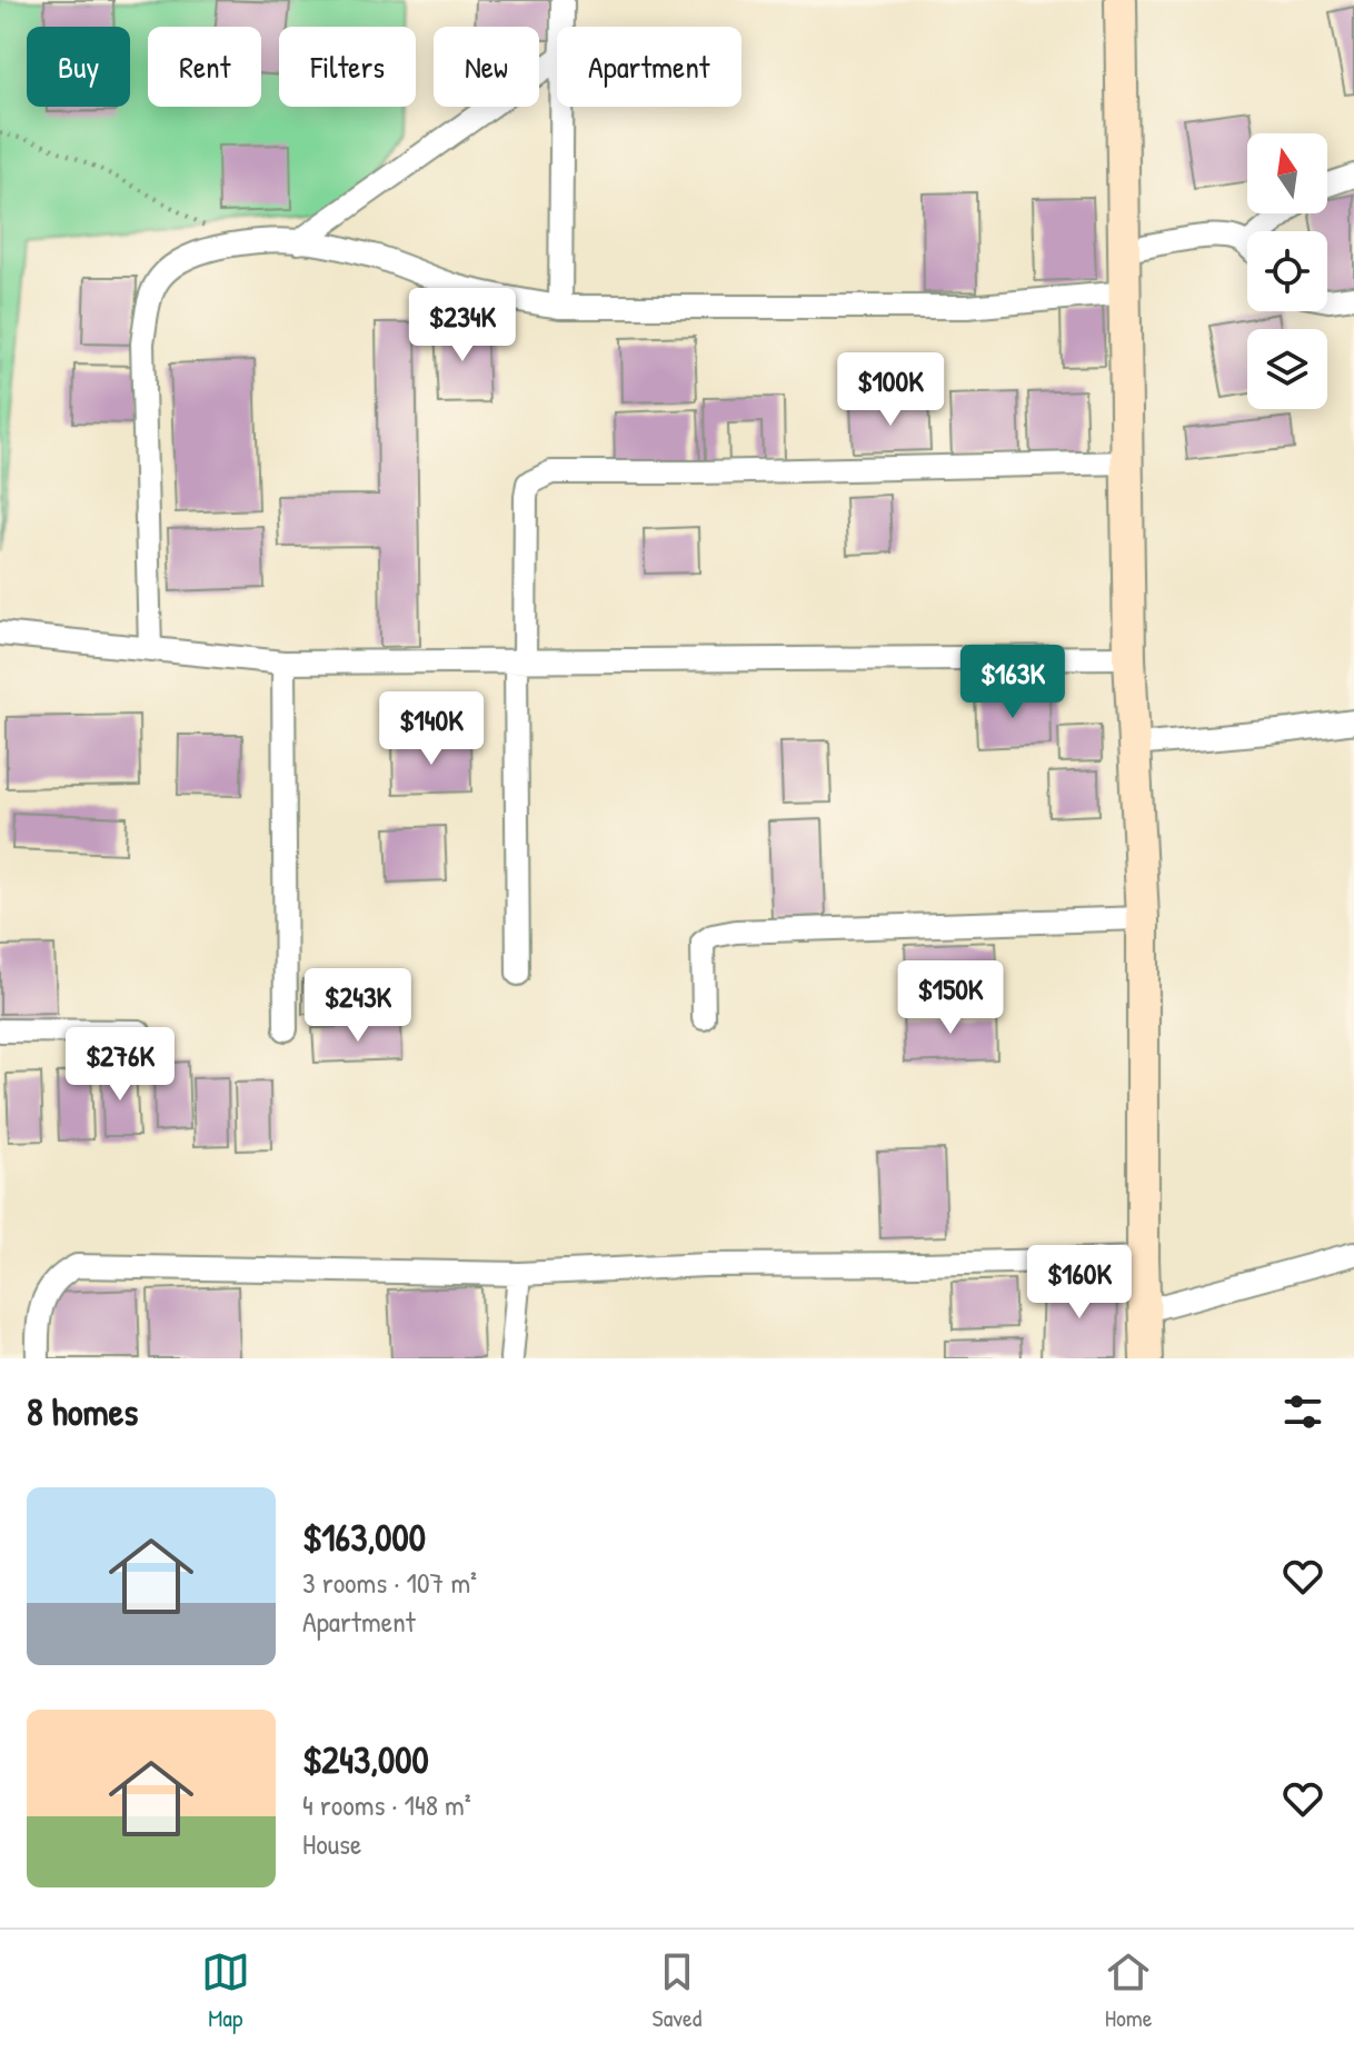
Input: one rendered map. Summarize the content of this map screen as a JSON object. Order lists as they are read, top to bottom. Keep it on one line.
{"north":"top","page":{"chip":["Buy","Rent","Filters","New","Apartment"],"price":["$234K","$100K","$163K","$140K","$150K","$243K","$276K","$160K"],"heading":"8 homes","list":[{"name":"$163,000","note":"3 rooms · 107 m² · Apartment"},{"name":"$243,000","note":"4 rooms · 148 m² · House"}],"tabs":["Map","Saved","Home"]}}
